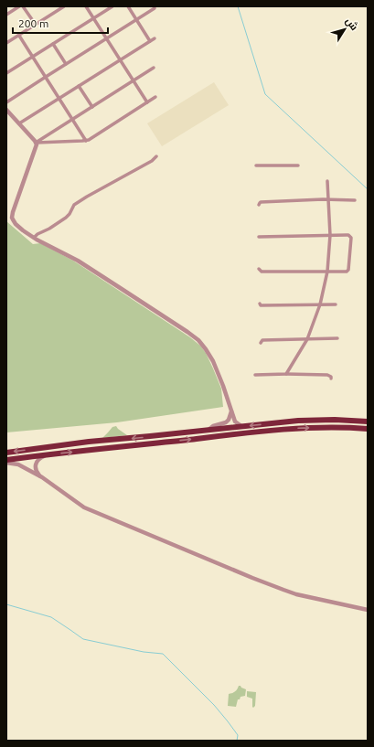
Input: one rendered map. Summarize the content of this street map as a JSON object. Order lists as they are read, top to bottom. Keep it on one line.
{"scale_bar":"200 m","north":"top right"}
